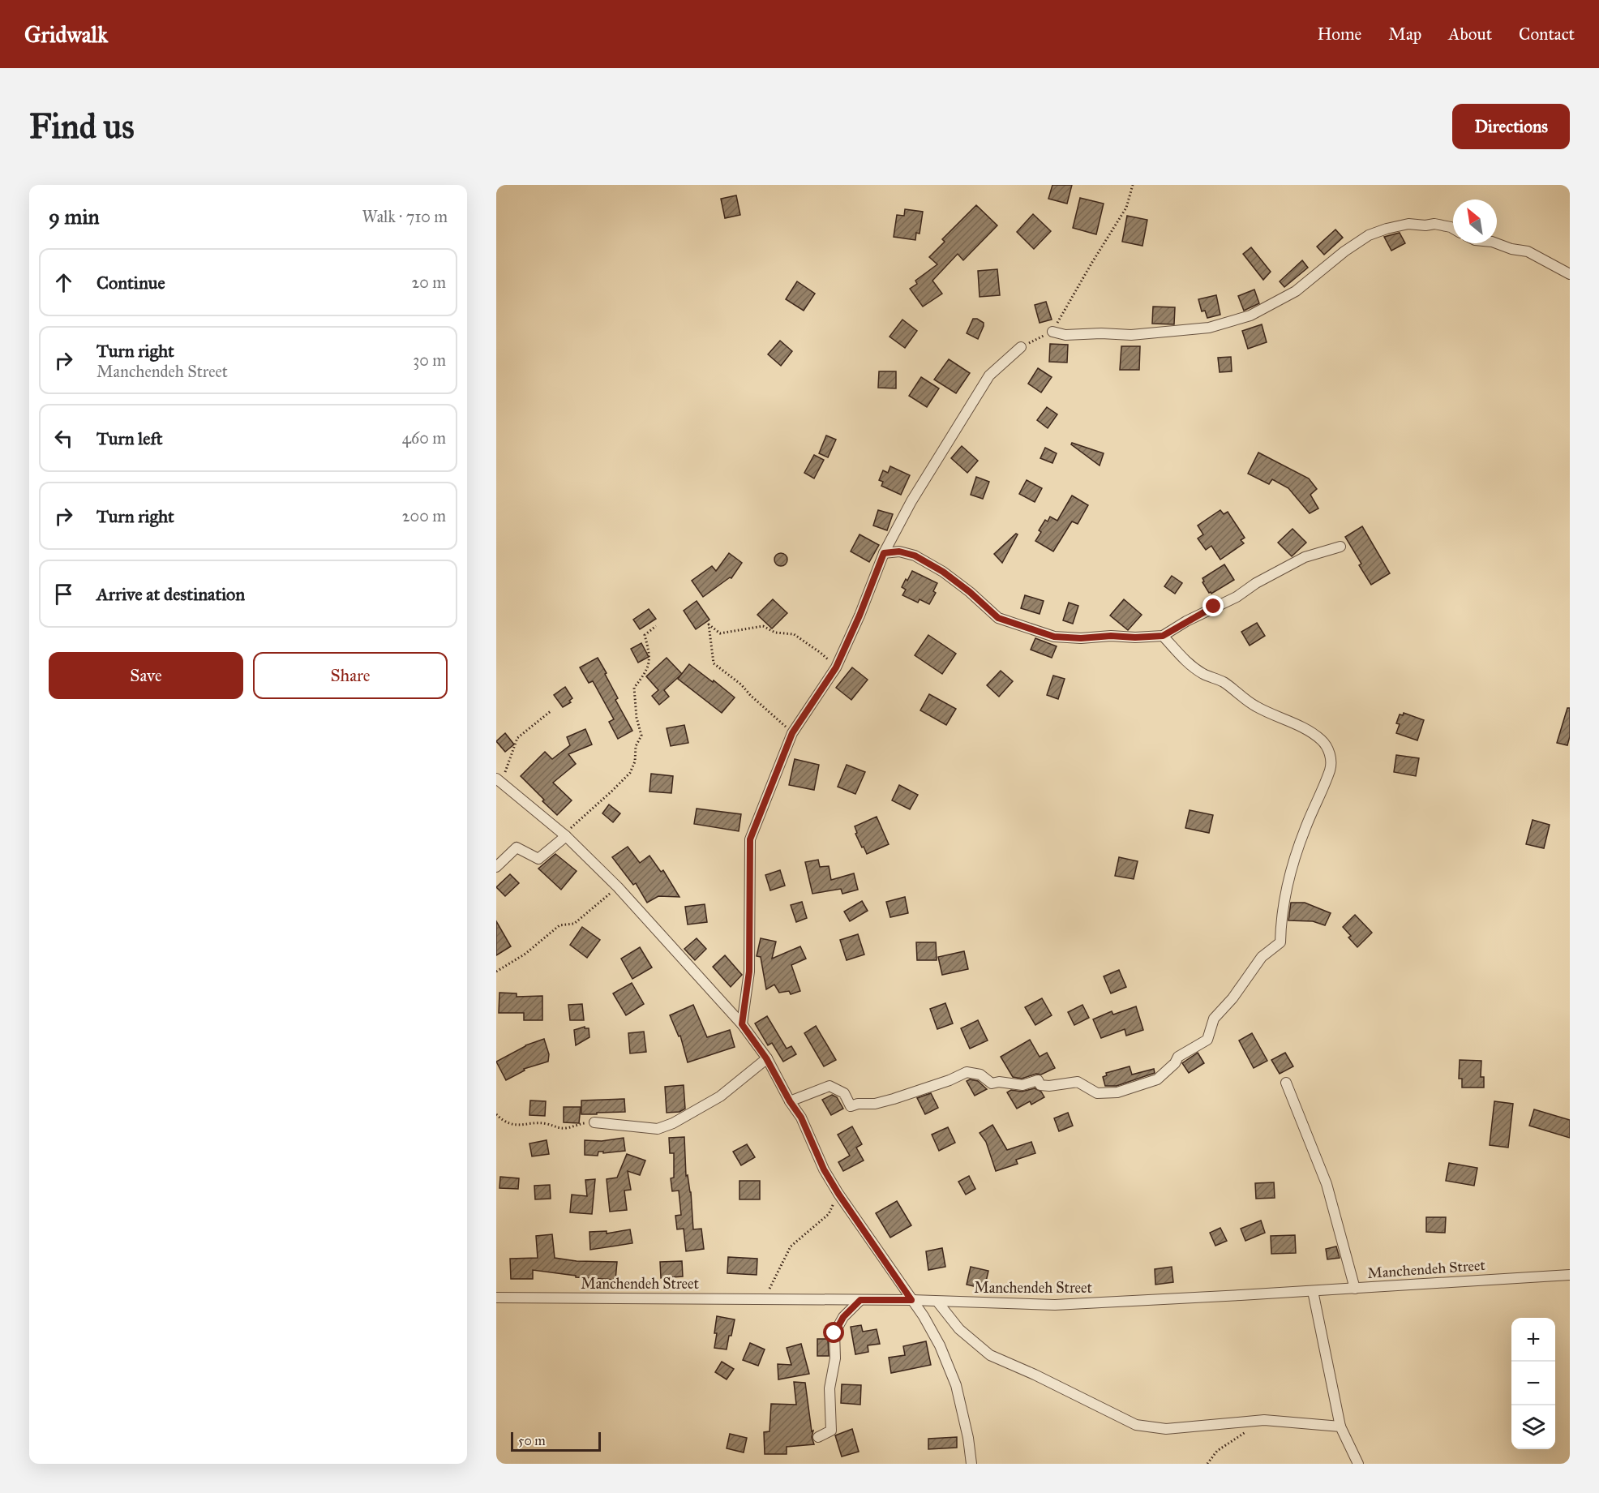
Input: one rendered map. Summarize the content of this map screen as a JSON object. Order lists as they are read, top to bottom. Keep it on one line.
{"streets":{"street":["Manchendeh Street"]},"scale_bar":"50 m","north":"top left","page":{"header":"Gridwalk","nav":["Home","Map","About","Contact"],"buttons":["Directions",["Save","Share"]],"title":"Find us","heading":["9 min","Walk · 710 m"],"list":[["Continue","20 m"],["Turn right","Manchendeh Street","30 m"],["Turn left","460 m"],["Turn right","200 m"],"Arrive at destination"],"map_buttons":["+","−"],"scale":"50 m"}}
